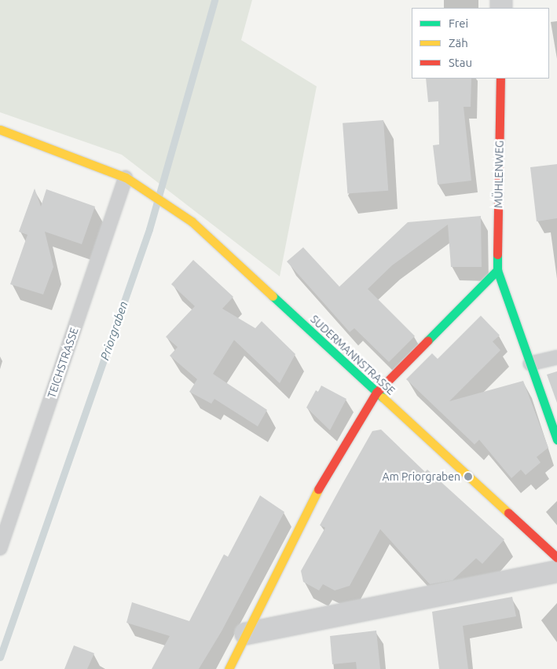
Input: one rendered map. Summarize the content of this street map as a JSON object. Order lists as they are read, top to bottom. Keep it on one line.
{"streets":{"street":["MÜHLENWEG","SUDERMANNSTRASSE"],"lane":["TEICHSTRASSE"]},"crossings":[["SUDERMANNSTRASSE","TEICHSTRASSE"]],"water":["Priorgraben"],"places":["Am Priorgraben"],"legend":["Frei","Zäh","Stau"]}
